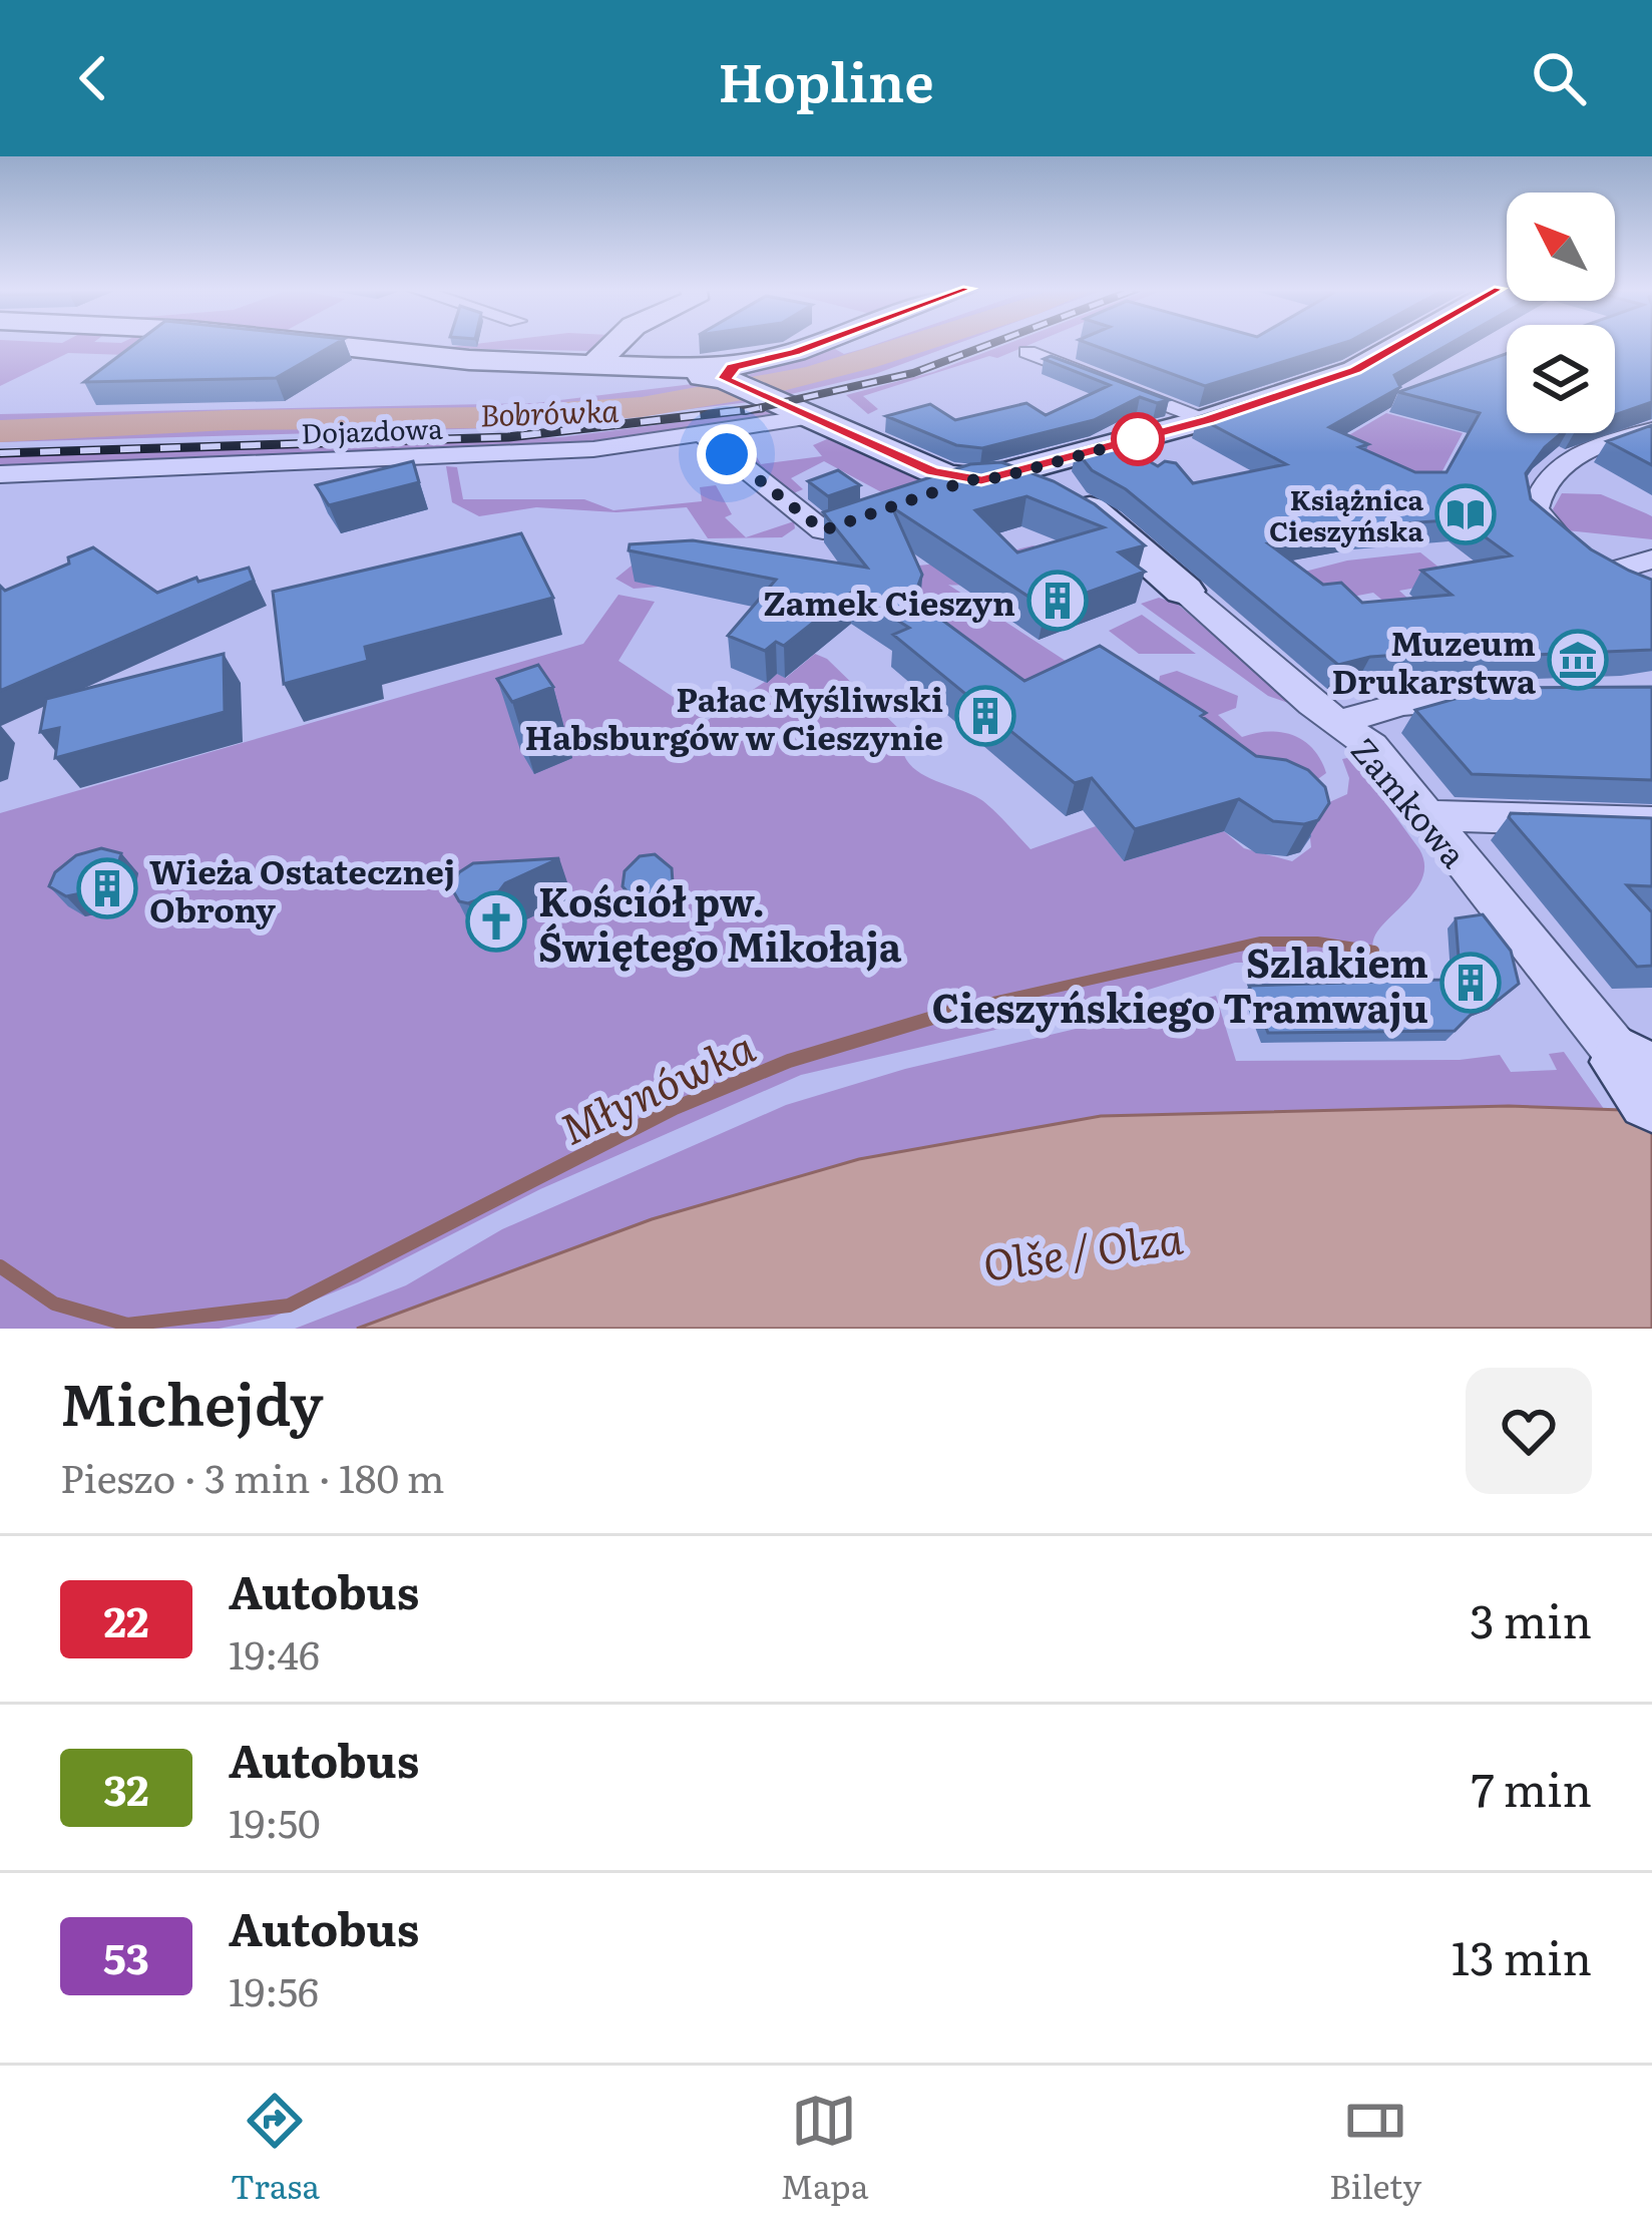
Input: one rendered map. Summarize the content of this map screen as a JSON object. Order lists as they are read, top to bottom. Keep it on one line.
{"streets":{"street":["Dojazdowa","Zamkowa"]},"crossings":[["Dojazdowa","Zamkowa"]],"water":["Bobrówka","Młynówka","Olše / Olza"],"places":{"library":["Książnica Cieszyńska"],"building":["Zamek Cieszyn","Pałac Myśliwski Habsburgów w Cieszynie","Wieża Ostatecznej Obrony","Szlakiem Cieszyńskiego Tramwaju"],"museum":["Muzeum Drukarstwa"],"church":["Kościół pw. Świętego Mikołaja"]},"lines":["bus line 22"],"north":"top left","page":{"header":"Hopline","heading":["Michejdy","Pieszo · 3 min · 180 m"],"list":[{"mark":"22","name":"Autobus","note":"19:46","value":"3 min"},{"mark":"32","name":"Autobus","note":"19:50","value":"7 min"},{"mark":"53","name":"Autobus","note":"19:56","value":"13 min"}],"tabs":["Trasa","Mapa","Bilety"]}}
